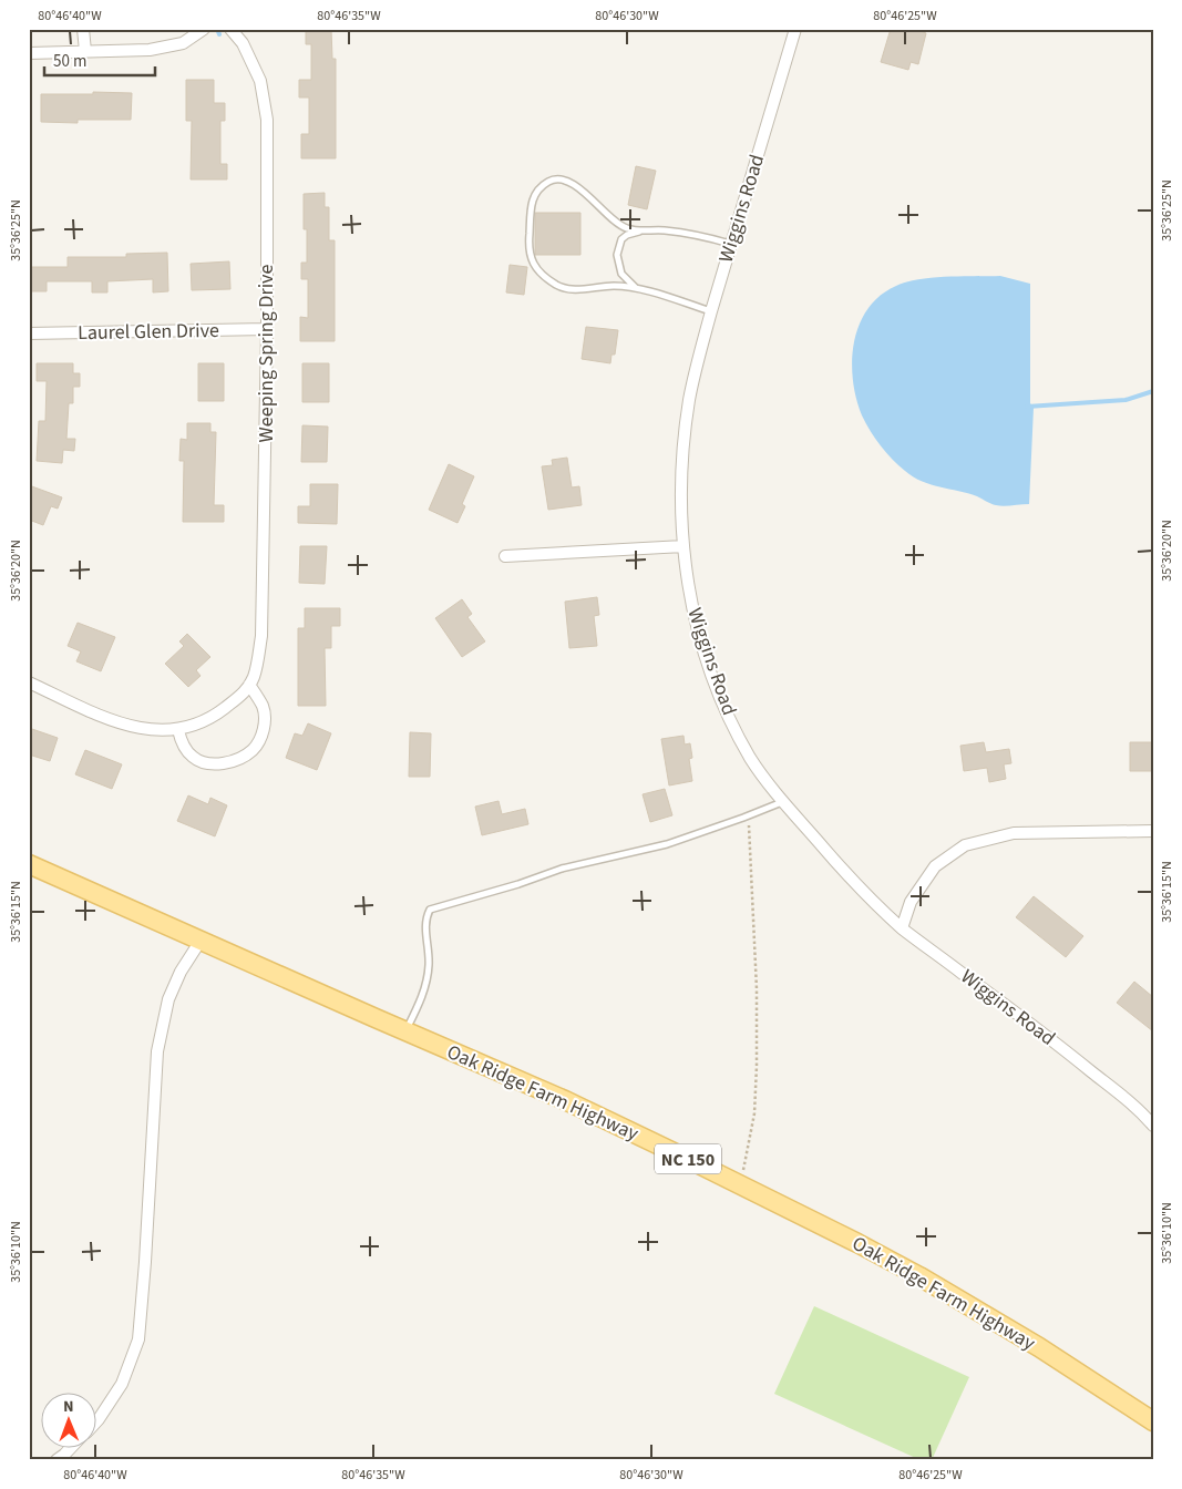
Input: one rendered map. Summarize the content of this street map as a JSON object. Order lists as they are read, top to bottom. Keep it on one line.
{"streets":{"main road":["Oak Ridge Farm Highway","NC 150"],"street":["Wiggins Road","Laurel Glen Drive","Weeping Spring Drive"]},"crossings":[["Laurel Glen Drive","Weeping Spring Drive"]],"scale_bar":"50 m","north":"top","coordinates":["80°46'40\"W","80°46'35\"W","80°46'30\"W","80°46'25\"W","35°36'25\"N","35°36'20\"N","35°36'15\"N","35°36'10\"N"]}
